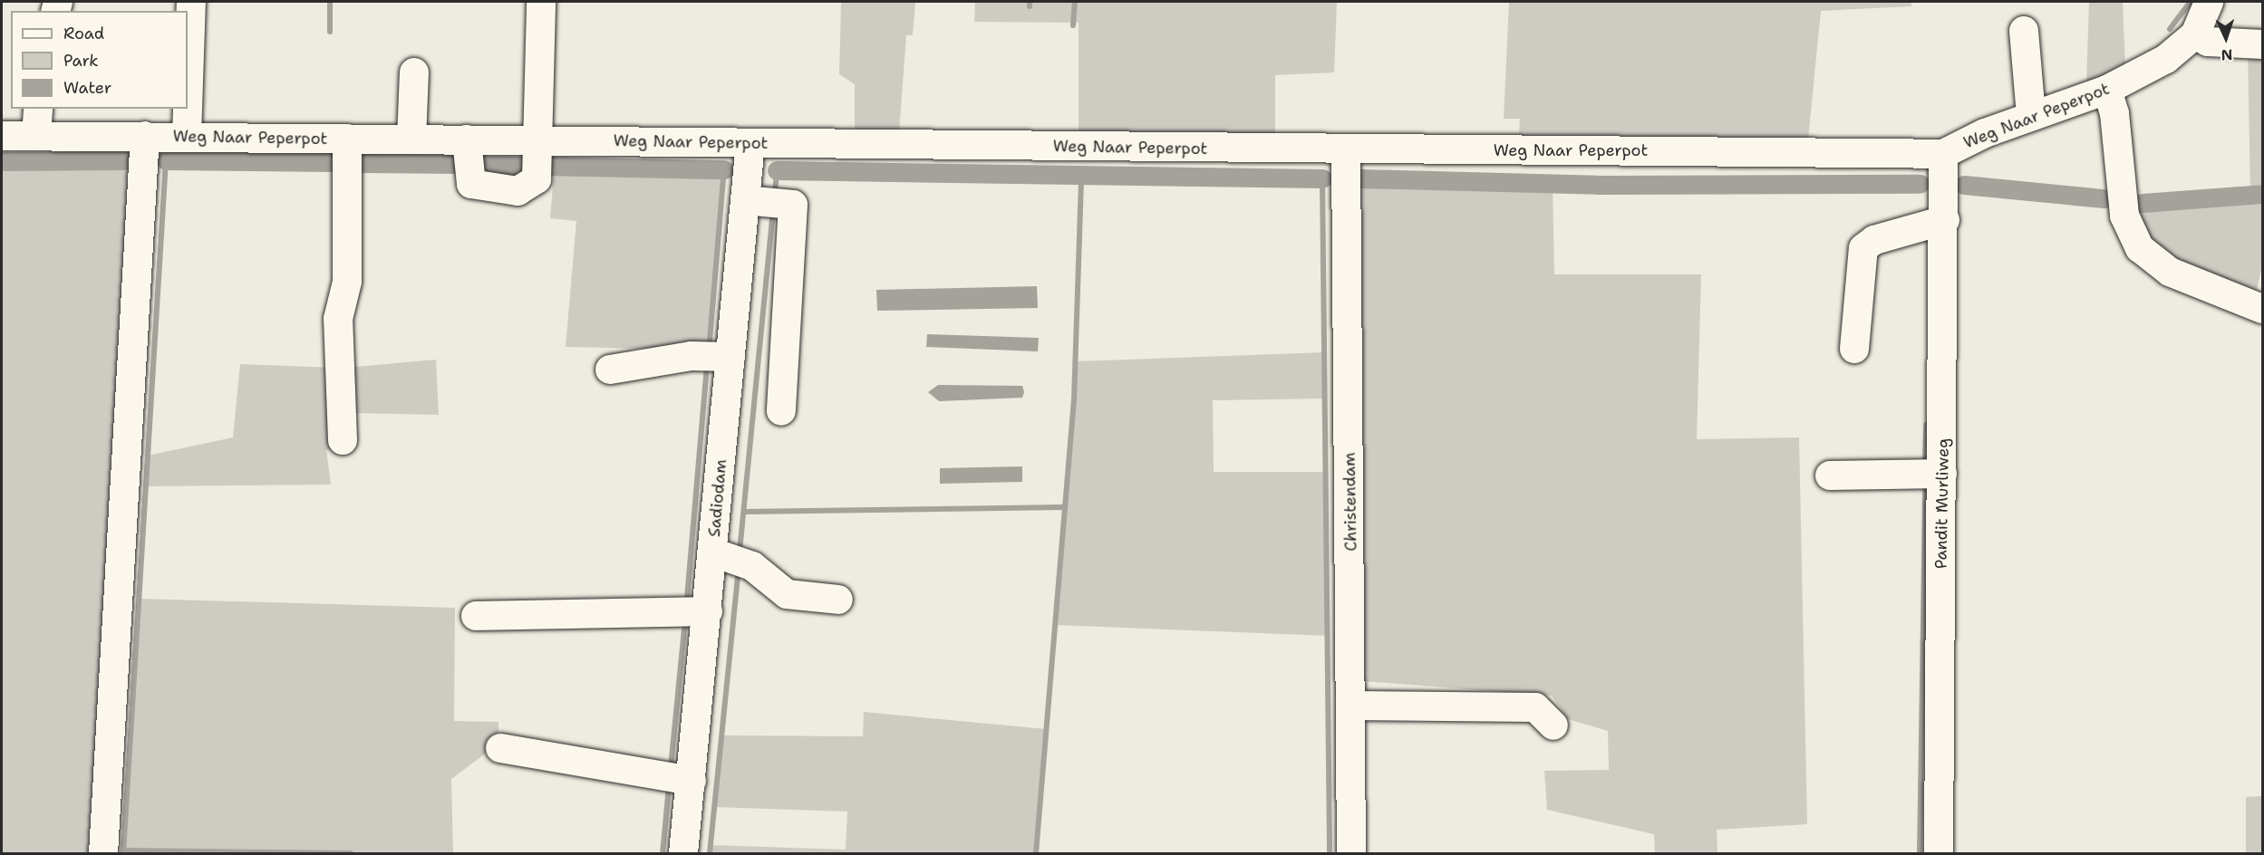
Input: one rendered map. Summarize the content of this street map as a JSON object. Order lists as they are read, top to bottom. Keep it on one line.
{"streets":{"street":["Weg Naar Peperpot","Sadiodam","Christendam","Pandit Murliweg"]},"crossings":[["Weg Naar Peperpot","Sadiodam"],["Weg Naar Peperpot","Christendam"],["Weg Naar Peperpot","Pandit Murliweg"]],"legend":["Road","Park","Water"],"north":"bottom"}
